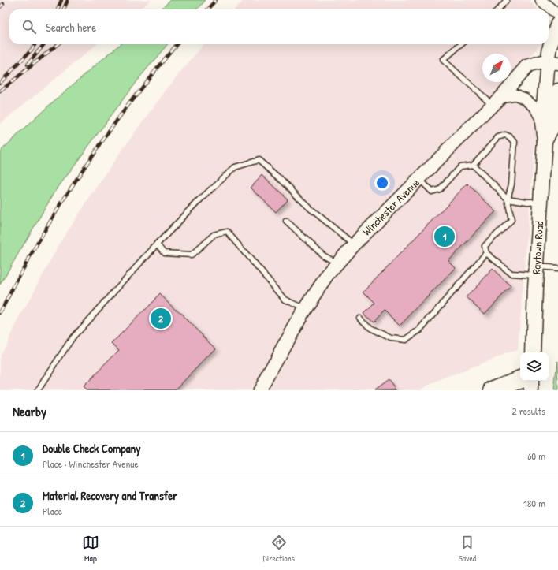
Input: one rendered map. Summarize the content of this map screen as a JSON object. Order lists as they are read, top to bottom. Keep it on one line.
{"streets":{"main road":["Raytown Road"],"street":["Winchester Avenue"]},"crossings":[["Winchester Avenue","Raytown Road"]],"north":"top right","page":{"search":"Search here","pins":["1","2"],"heading":["Nearby","2 results"],"list":[{"mark":"1","name":"Double Check Company","note":"Place · Winchester Avenue","value":"60 m"},{"mark":"2","name":"Material Recovery and Transfer","note":"Place","value":"180 m"}],"nav":["Map","Directions","Saved"]}}
